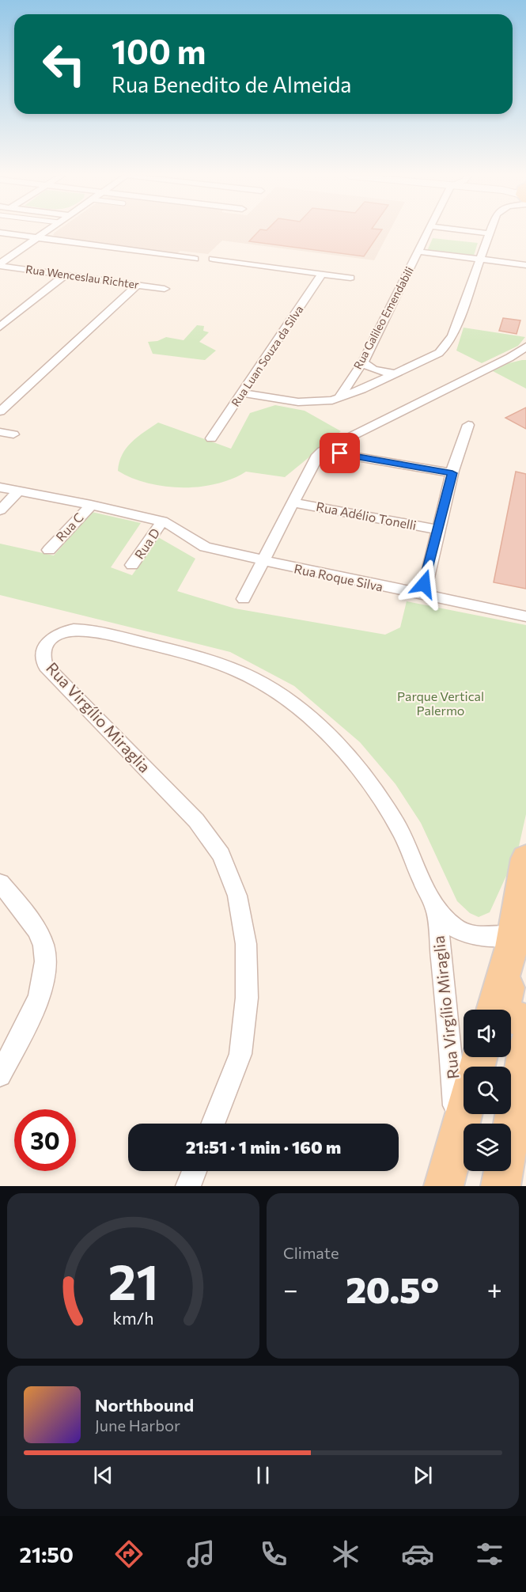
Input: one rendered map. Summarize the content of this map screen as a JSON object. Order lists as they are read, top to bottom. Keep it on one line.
{"streets":{"street":["Rua Wenceslau Richter","Rua Galileo Emendabili","Rua Luan Souza da Silva","Rua Adélio Tonelli","Rua C","Rua D","Rua Roque Silva","Rua Virgílio Miraglia"]},"crossings":[["Rua C","Rua Roque Silva"],["Rua D","Rua Roque Silva"]],"parks":["Parque Vertical Palermo"],"page":{"turn":["100 m","Rua Benedito de Almeida"],"limit":"30","trip":"21:51 · 1 min · 160 m","tile":"Climate","heat":["−","20.5°","+"],"song":["Northbound","June Harbor"],"tabs":"21:50","gauge":["21","km/h"]}}
